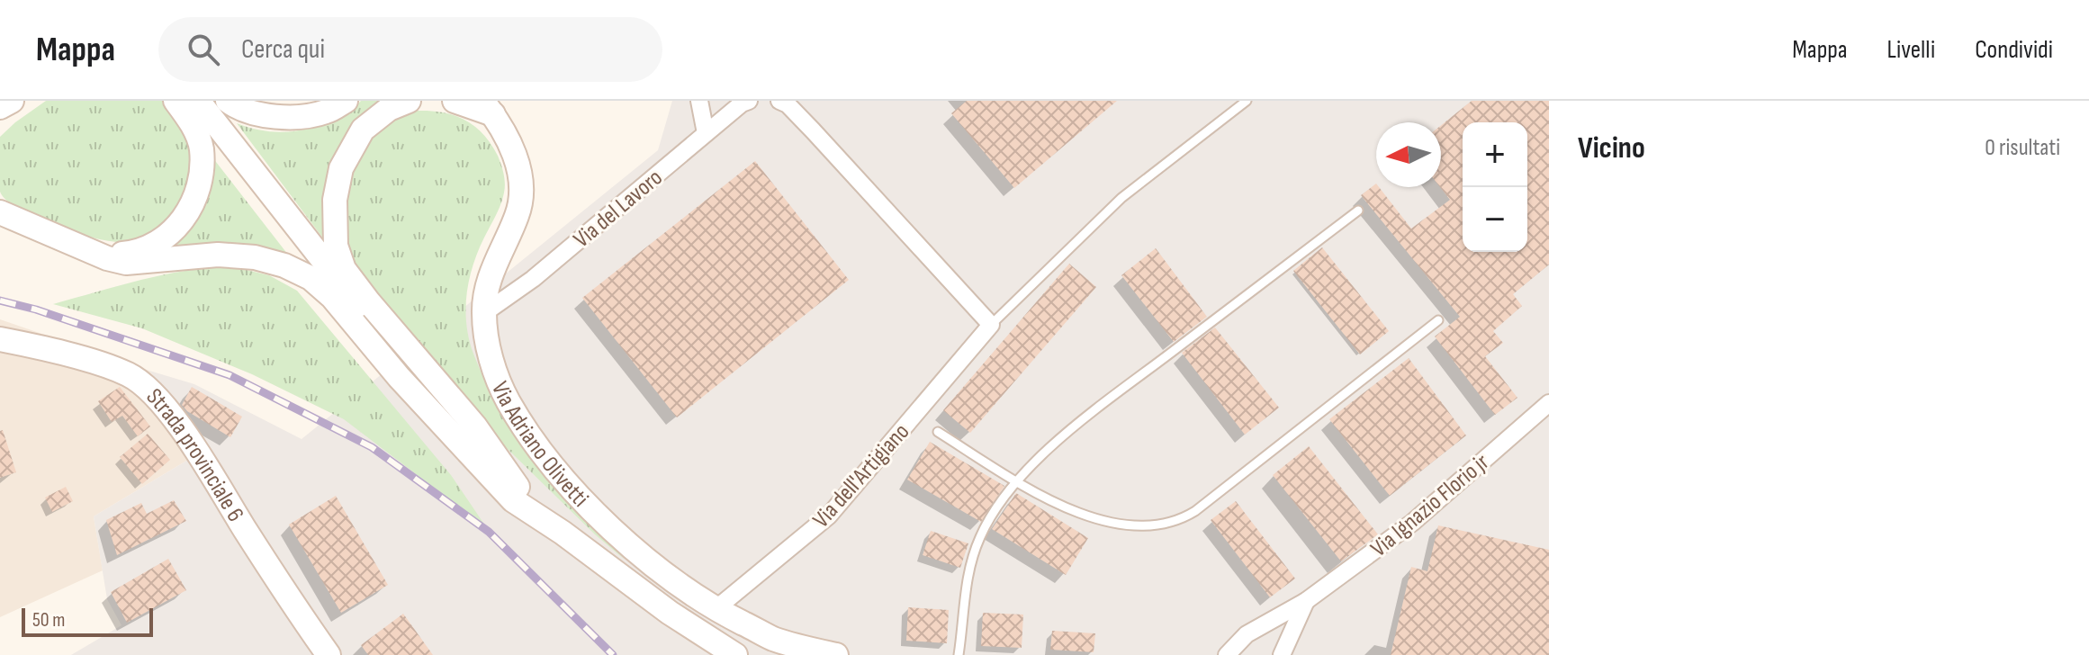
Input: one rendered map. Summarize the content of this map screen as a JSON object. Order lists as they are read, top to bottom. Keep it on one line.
{"streets":{"main road":["Via Adriano Olivetti","Strada provinciale 6"],"street":["Via del Lavoro","Via dell'Artigiano","Via Ignazio Florio jr"]},"crossings":[["Via del Lavoro","Via Adriano Olivetti"],["Via Adriano Olivetti","Via dell'Artigiano"]],"scale_bar":"50 m","north":"left","page":{"header":"Mappa","search":"Cerca qui","nav":["Mappa","Livelli","Condividi"],"heading":["Vicino","0 risultati"],"map_buttons":["+","−"],"scale":"50 m"}}
